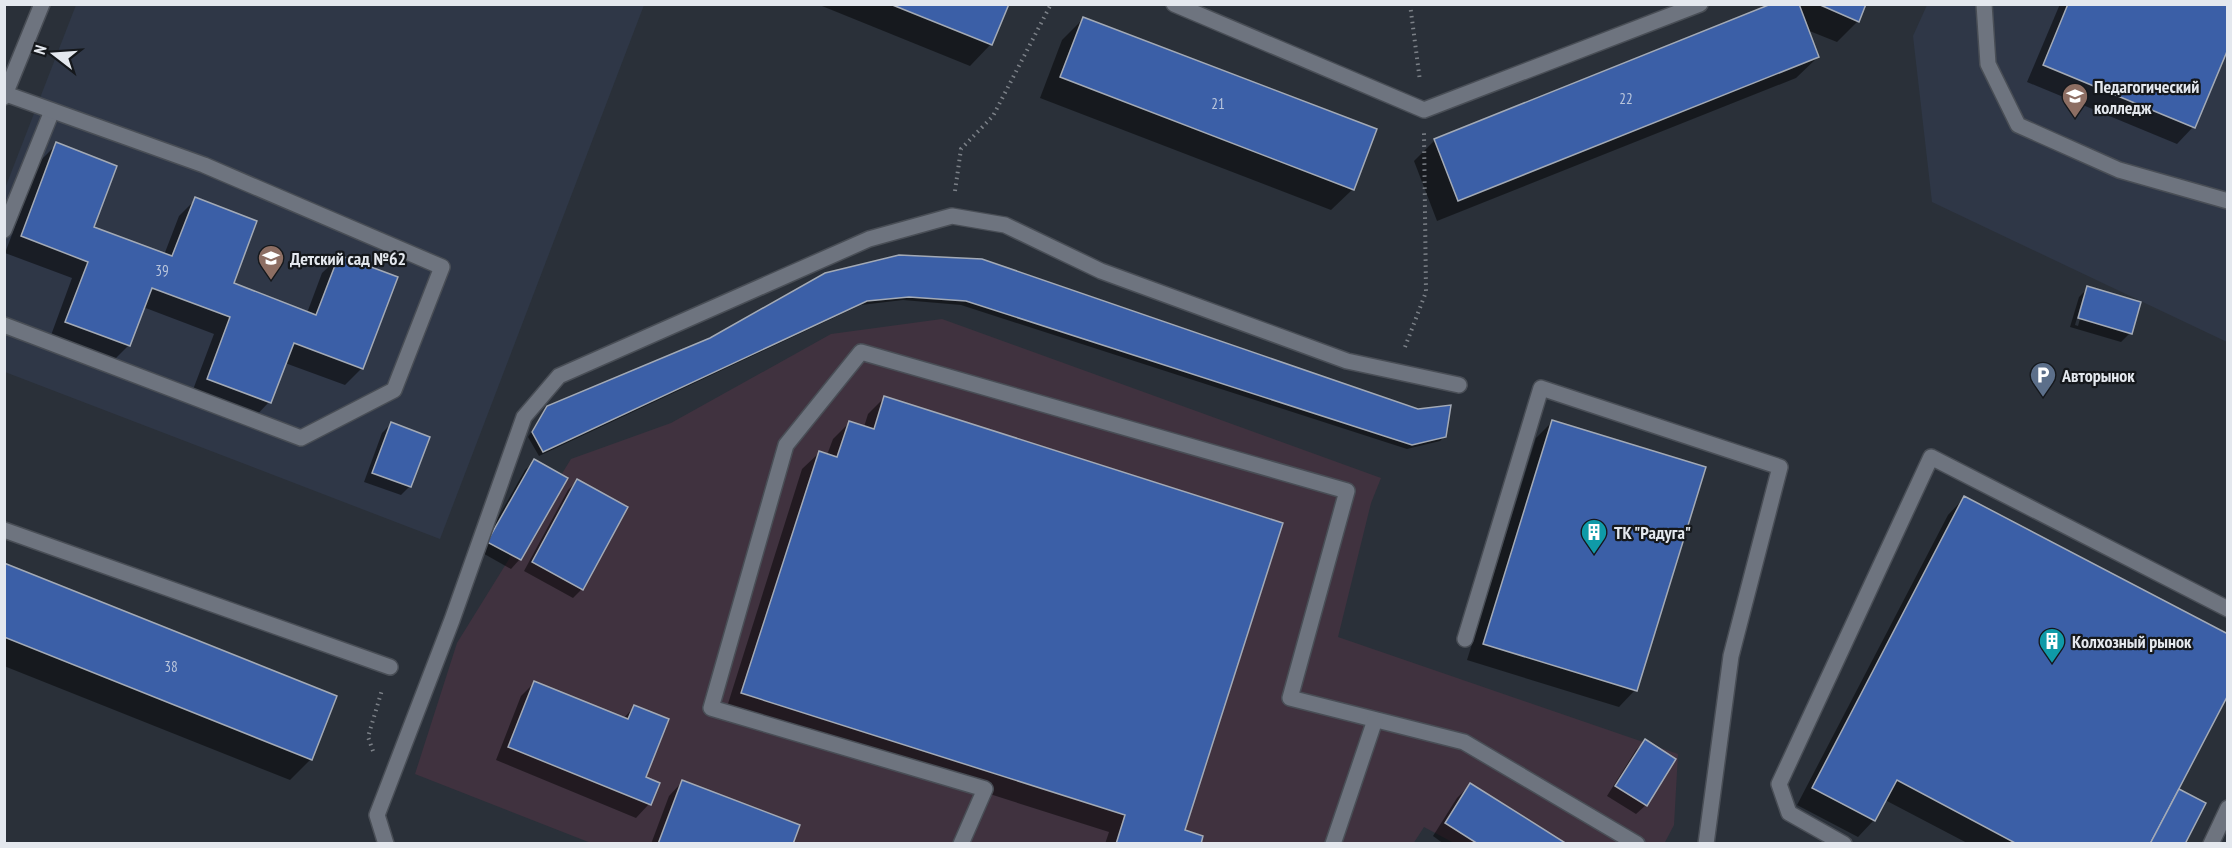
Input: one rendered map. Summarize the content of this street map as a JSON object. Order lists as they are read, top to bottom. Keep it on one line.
{"places":{"school or university":["Педагогический колледж","Детский сад №62"],"parking":["Авторынок"],"building":["ТК \"Радуга\"","Колхозный рынок"]},"house_numbers":["22","21","39","38"],"north":"left"}
